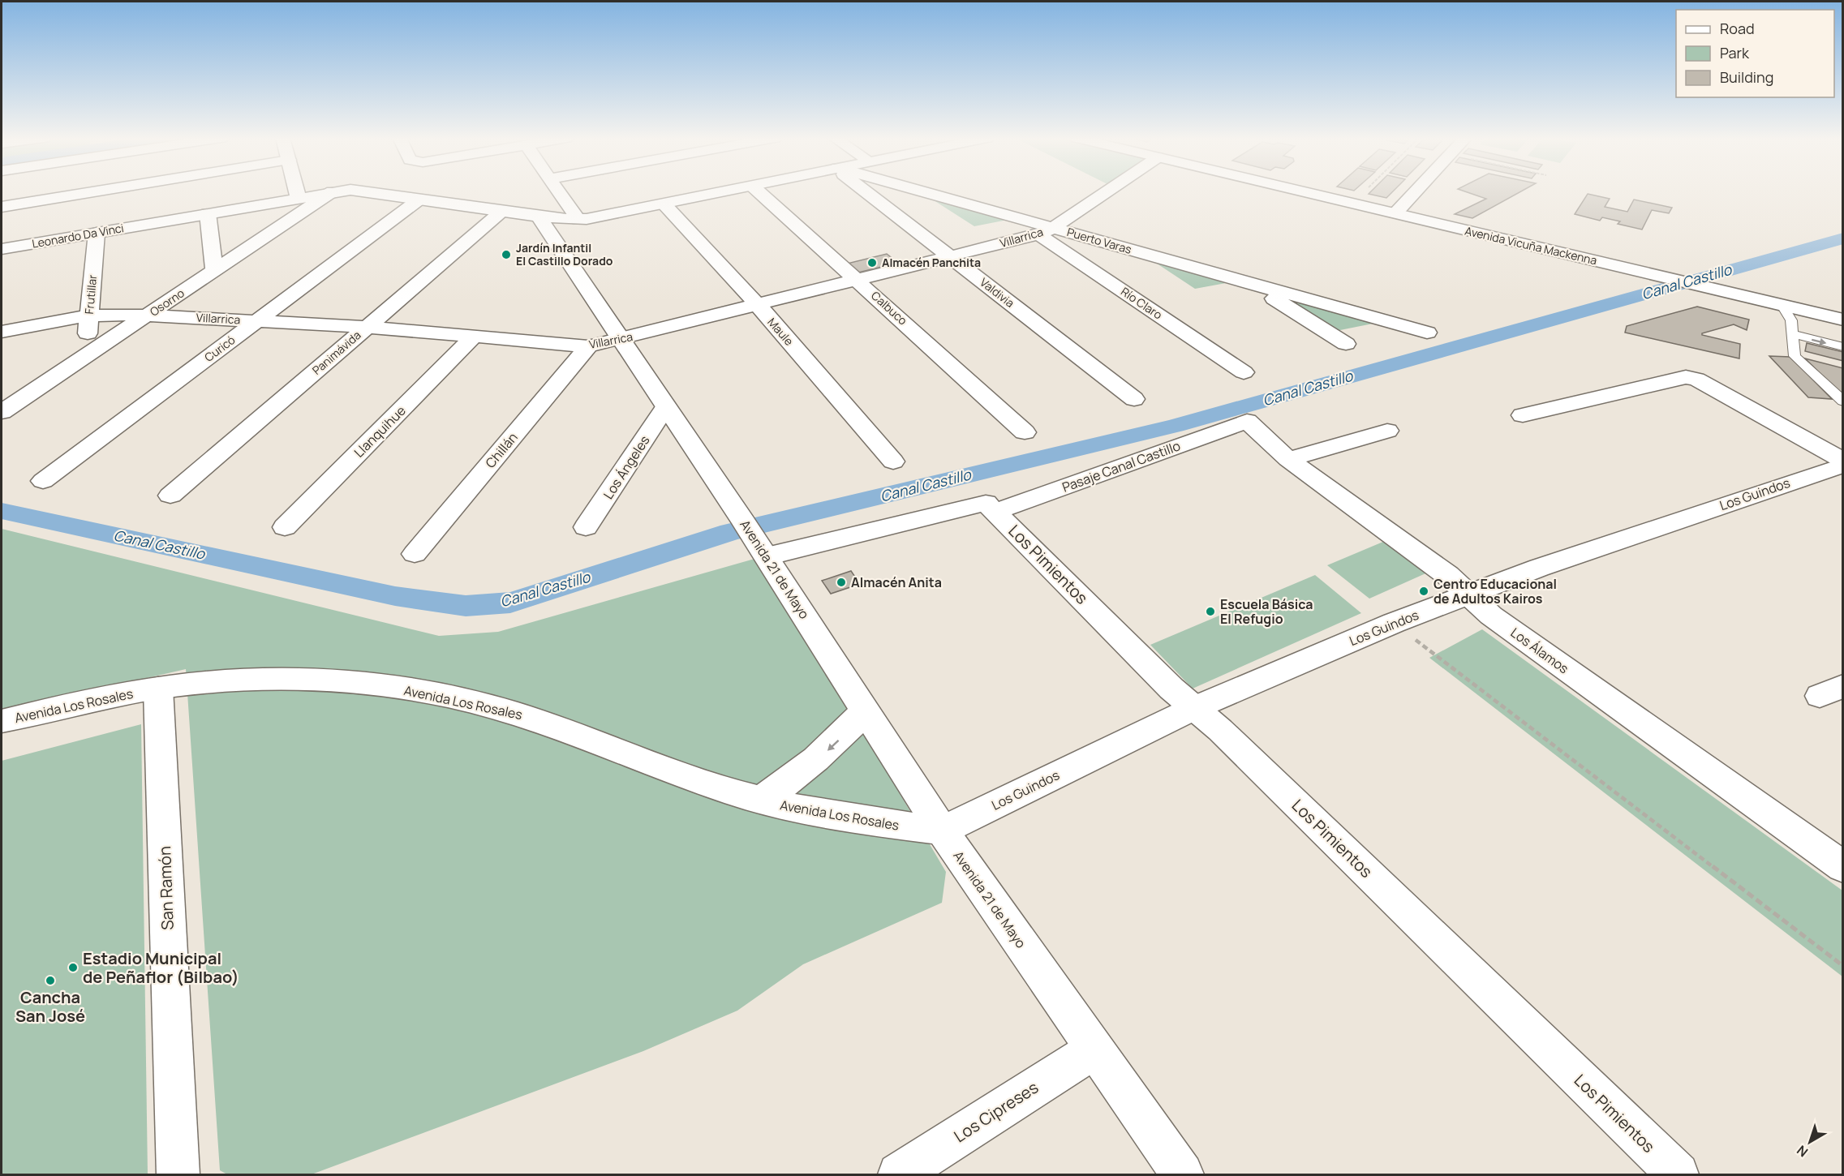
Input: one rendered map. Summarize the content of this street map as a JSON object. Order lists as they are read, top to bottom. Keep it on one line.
{"streets":{"street":["Leonardo Da Vinci","Villarrica","Puerto Varas","Avenida Vicuña Mackenna","Valdivia","Frutillar","Osorno","Río Claro","Calbuco","Maule","Curicó","Panimávida","Llanquihue","Chillán","Pasaje Canal Castillo","Los Ángeles","Los Guindos","Los Pimientos","Avenida 21 de Mayo","Los Álamos","Avenida Los Rosales","San Ramón","Los Cipreses"]},"crossings":[["Leonardo Da Vinci","Frutillar"],["Villarrica","Puerto Varas"],["Villarrica","Valdivia"],["Villarrica","Frutillar"],["Villarrica","Osorno"],["Villarrica","Río Claro"],["Villarrica","Calbuco"],["Villarrica","Maule"],["Villarrica","Curicó"],["Villarrica","Panimávida"],["Villarrica","Llanquihue"],["Villarrica","Chillán"],["Villarrica","Avenida 21 de Mayo"],["Puerto Varas","Río Claro"],["Frutillar","Osorno"],["Pasaje Canal Castillo","Los Pimientos"],["Pasaje Canal Castillo","Avenida 21 de Mayo"],["Pasaje Canal Castillo","Los Álamos"],["Los Ángeles","Avenida 21 de Mayo"],["Los Guindos","Los Pimientos"],["Los Guindos","Avenida 21 de Mayo"],["Los Guindos","Los Álamos"],["Los Guindos","Avenida Los Rosales"],["Avenida 21 de Mayo","Avenida Los Rosales"],["Avenida 21 de Mayo","Los Cipreses"],["Avenida Los Rosales","San Ramón"]],"water":["Canal Castillo"],"places":["Jardín Infantil El Castillo Dorado","Almacén Panchita","Almacén Anita","Centro Educacional de Adultos Kairos","Escuela Básica El Refugio","Estadio Municipal de Peñaflor (Bilbao)","Cancha San José"],"legend":["Road","Park","Building"],"north":"bottom left"}
